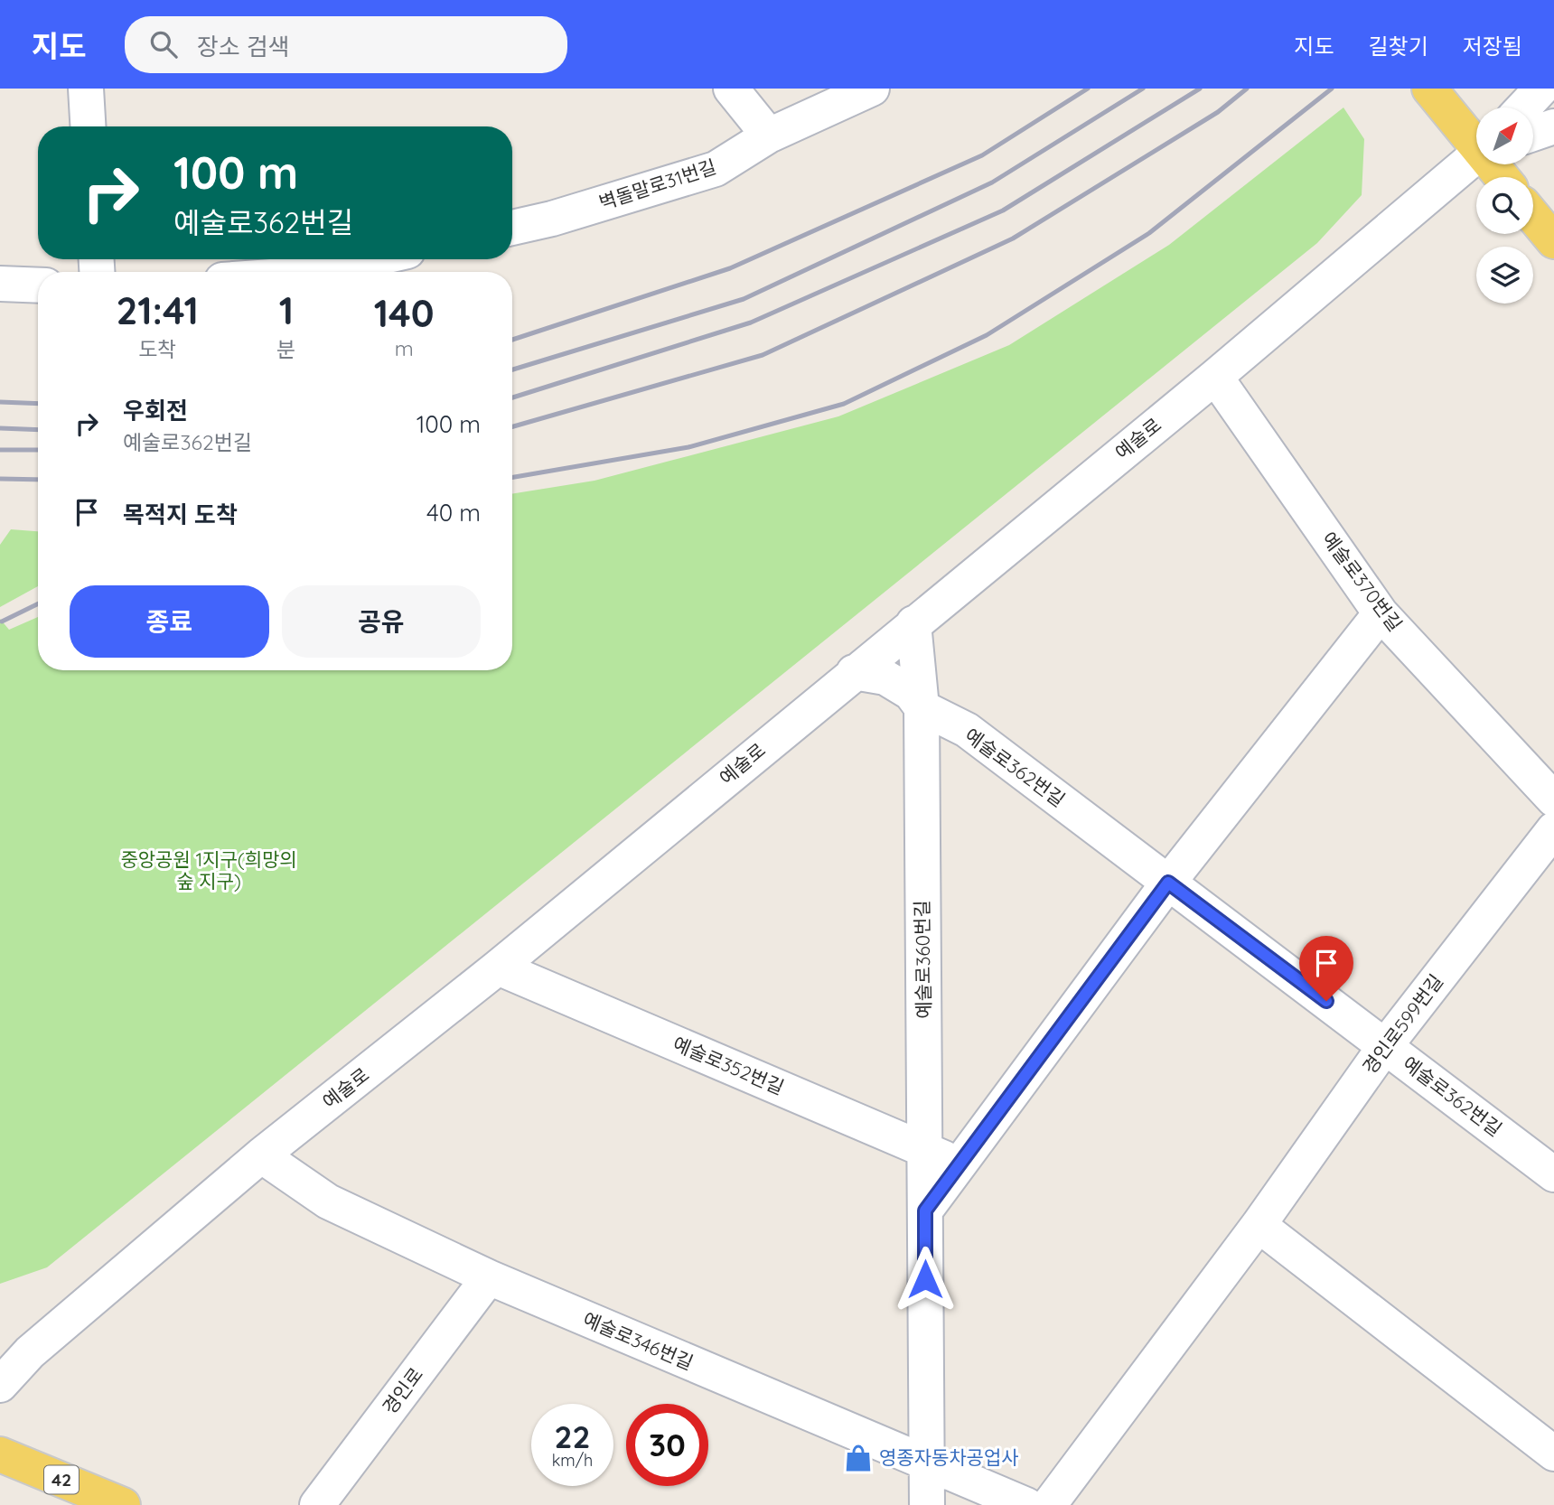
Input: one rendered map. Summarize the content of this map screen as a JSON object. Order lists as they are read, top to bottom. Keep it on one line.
{"streets":{"main road":["42"],"street":["벽돌말로31번길","예술로","예술로370번길","예술로362번길","예술로360번길","경인로599번길","예술로352번길","예술로346번길","경인로"]},"crossings":[["예술로","예술로370번길"],["예술로","예술로362번길"],["예술로","예술로360번길"],["예술로","예술로352번길"],["예술로","예술로346번길"],["예술로362번길","예술로360번길"],["예술로362번길","경인로599번길"],["예술로360번길","예술로352번길"],["예술로360번길","예술로346번길"],["예술로346번길","경인로"]],"parks":["중앙공원 1지구(희망의 숲 지구)"],"places":{"shop":["영종자동차공업사"]},"north":"top right","page":{"header":"지도","search":"장소 검색","nav":["지도","길찾기","저장됨"],"turn":["100 m","예술로362번길"],"eta":["21:41","도착","1","분","140","m"],"list":[{"name":"우회전","note":"예술로362번길","value":"100 m"},{"name":"목적지 도착","value":"40 m"}],"buttons":["종료","공유"],"speed":"22 km/h","limit":"30"}}
